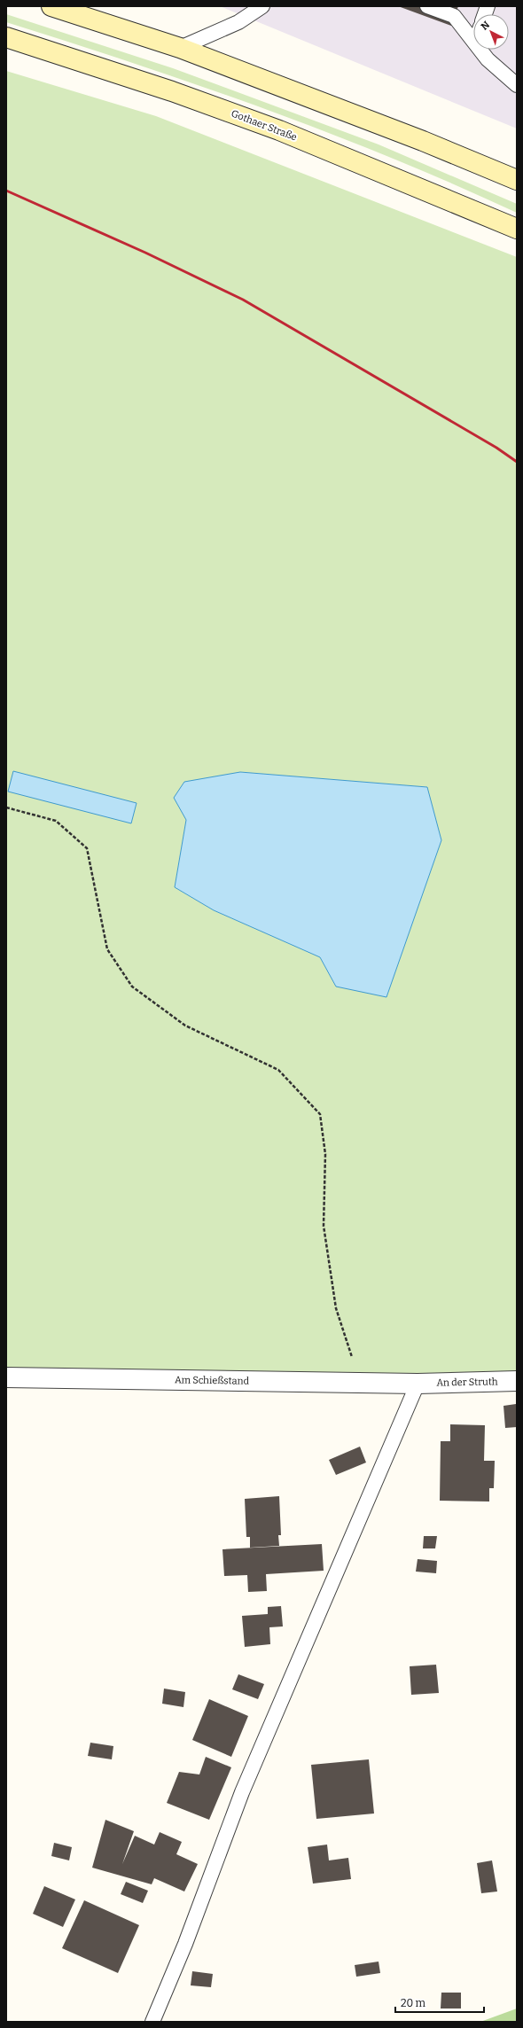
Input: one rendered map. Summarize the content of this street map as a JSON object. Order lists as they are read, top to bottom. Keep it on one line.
{"streets":{"main road":["Gothaer Straße"],"street":["Am Schießstand","An der Struth"]},"crossings":[["Am Schießstand","An der Struth"]],"scale_bar":"20 m","north":"top left"}
